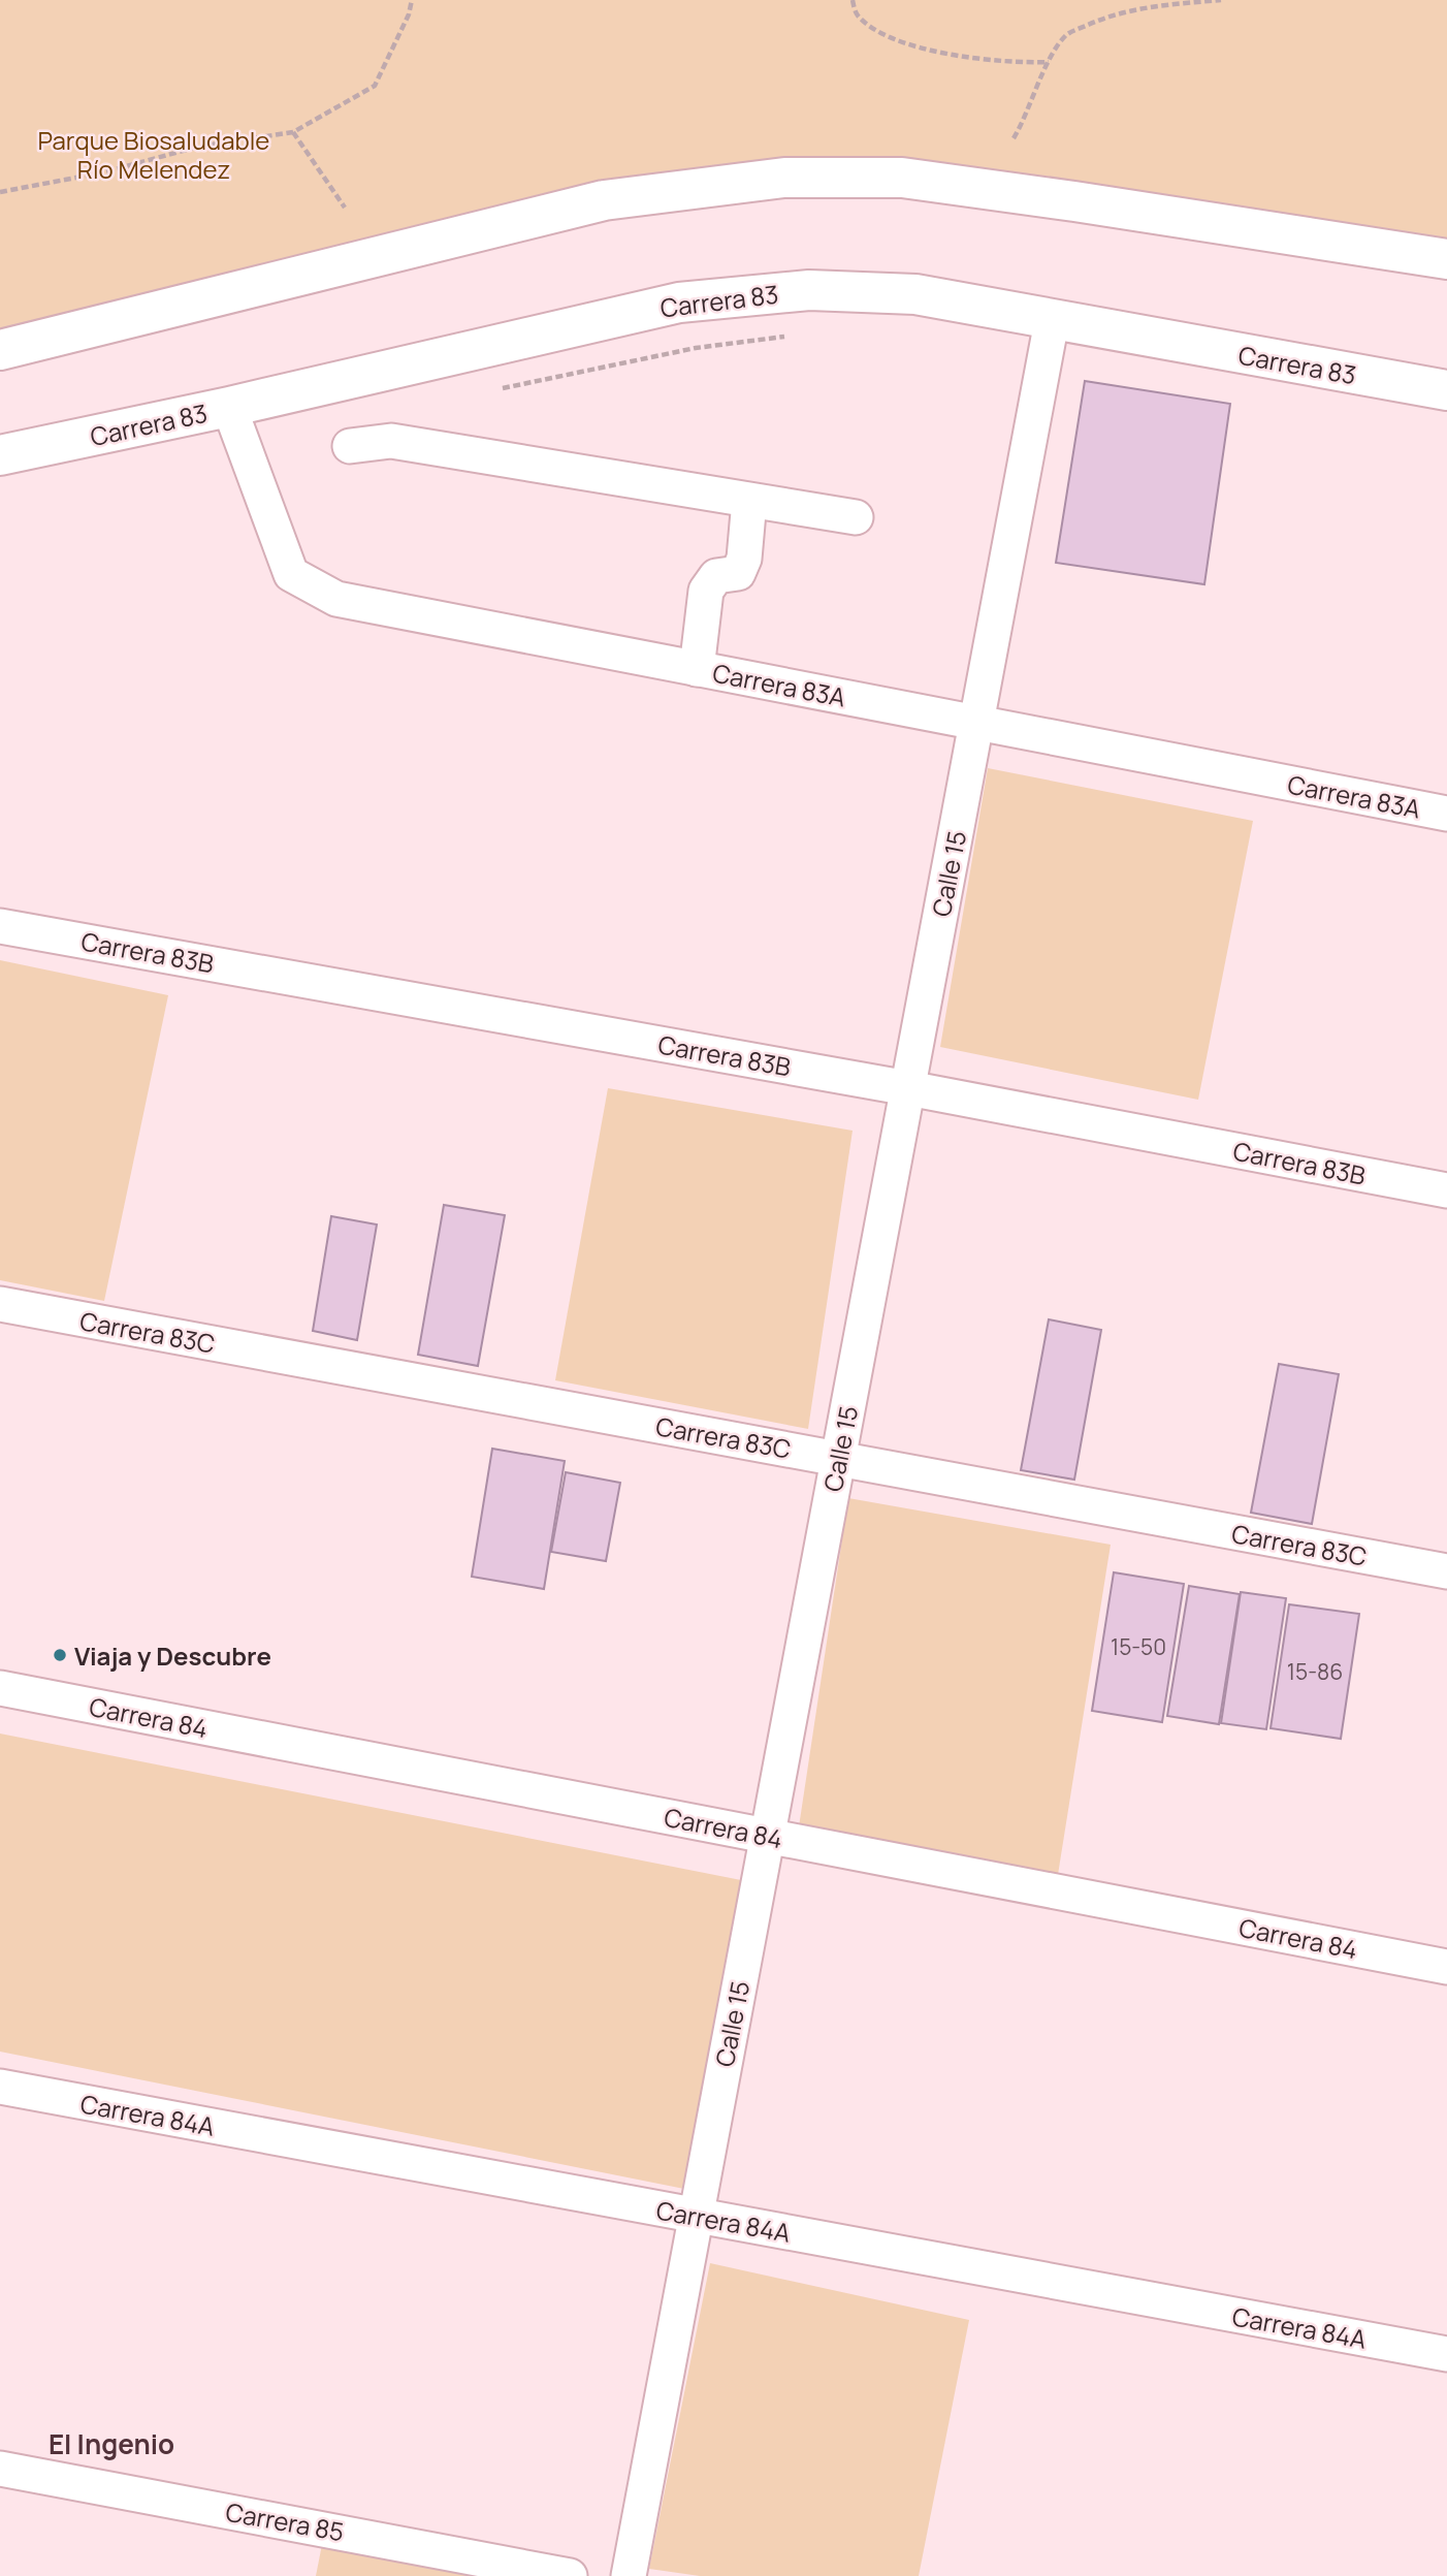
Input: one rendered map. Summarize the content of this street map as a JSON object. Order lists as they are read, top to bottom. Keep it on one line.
{"streets":{"street":["Carrera 83","Carrera 83A","Calle 15","Carrera 83B","Carrera 83C","Carrera 84","Carrera 84A","Carrera 85"]},"crossings":[["Carrera 83","Carrera 83A"],["Carrera 83","Calle 15"],["Carrera 83A","Calle 15"],["Calle 15","Carrera 83B"],["Calle 15","Carrera 83C"],["Calle 15","Carrera 84"],["Calle 15","Carrera 84A"]],"districts":["El Ingenio"],"parks":["Parque Biosaludable Río Melendez"],"places":["Viaja y Descubre"],"house_numbers":["15-50","15-86"]}
